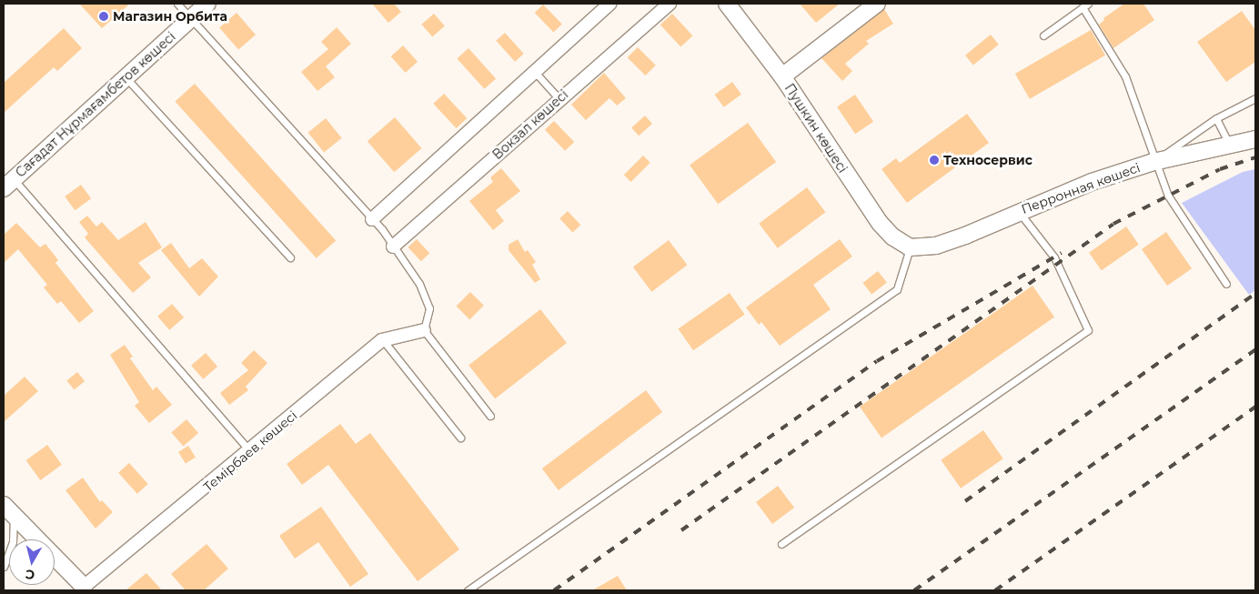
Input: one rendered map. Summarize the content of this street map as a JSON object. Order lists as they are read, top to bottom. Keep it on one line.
{"streets":{"street":["Сағадат Нұрмағамбетов көшесі","Вокзал көшесі","Пушкин көшесі","Перронная көшесі","Темірбаев көшесі"]},"crossings":[["Пушкин көшесі","Перронная көшесі"]],"places":["Магазин Орбита","Техносервис"],"north":"bottom"}
